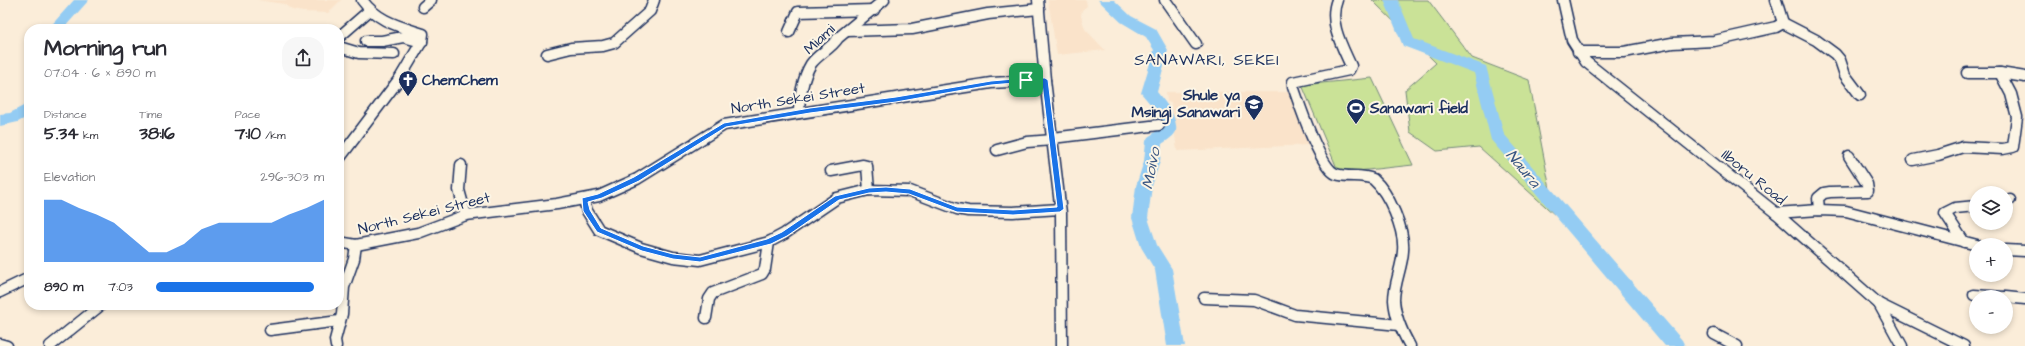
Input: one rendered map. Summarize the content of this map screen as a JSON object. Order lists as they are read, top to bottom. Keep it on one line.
{"streets":{"street":["Miami","North Sekei Street","Ilboru Road"]},"crossings":[["Miami","North Sekei Street"]],"districts":["SANAWARI, SEKEI"],"water":["Moivo","Naura"],"places":{"church":["ChemChem"],"school or university":["Shule ya Msingi Sanawari"],"sports":["Sanawari field"]},"page":{"heading":["Morning run","07:04 · 6 × 890 m"],"stats":[["Distance","5.34 km"],["Time","38:16"],["Pace","7:10 /km"]],"chart":["Elevation","296–303 m"],"map_buttons":["+","−"],"list":[{"name":"890 m","note":"7:03"}]}}
